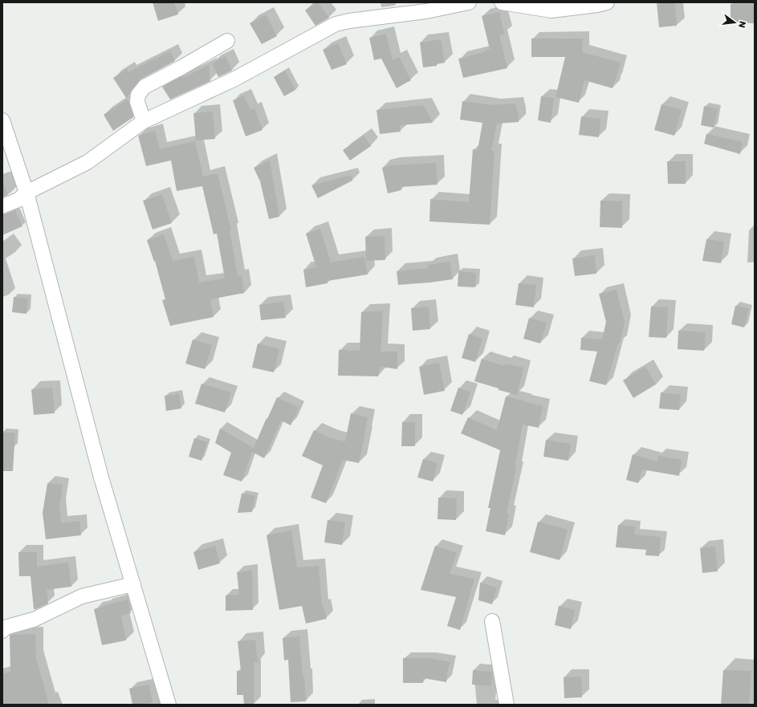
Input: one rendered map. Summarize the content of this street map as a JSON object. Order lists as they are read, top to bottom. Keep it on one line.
{"north":"right"}
